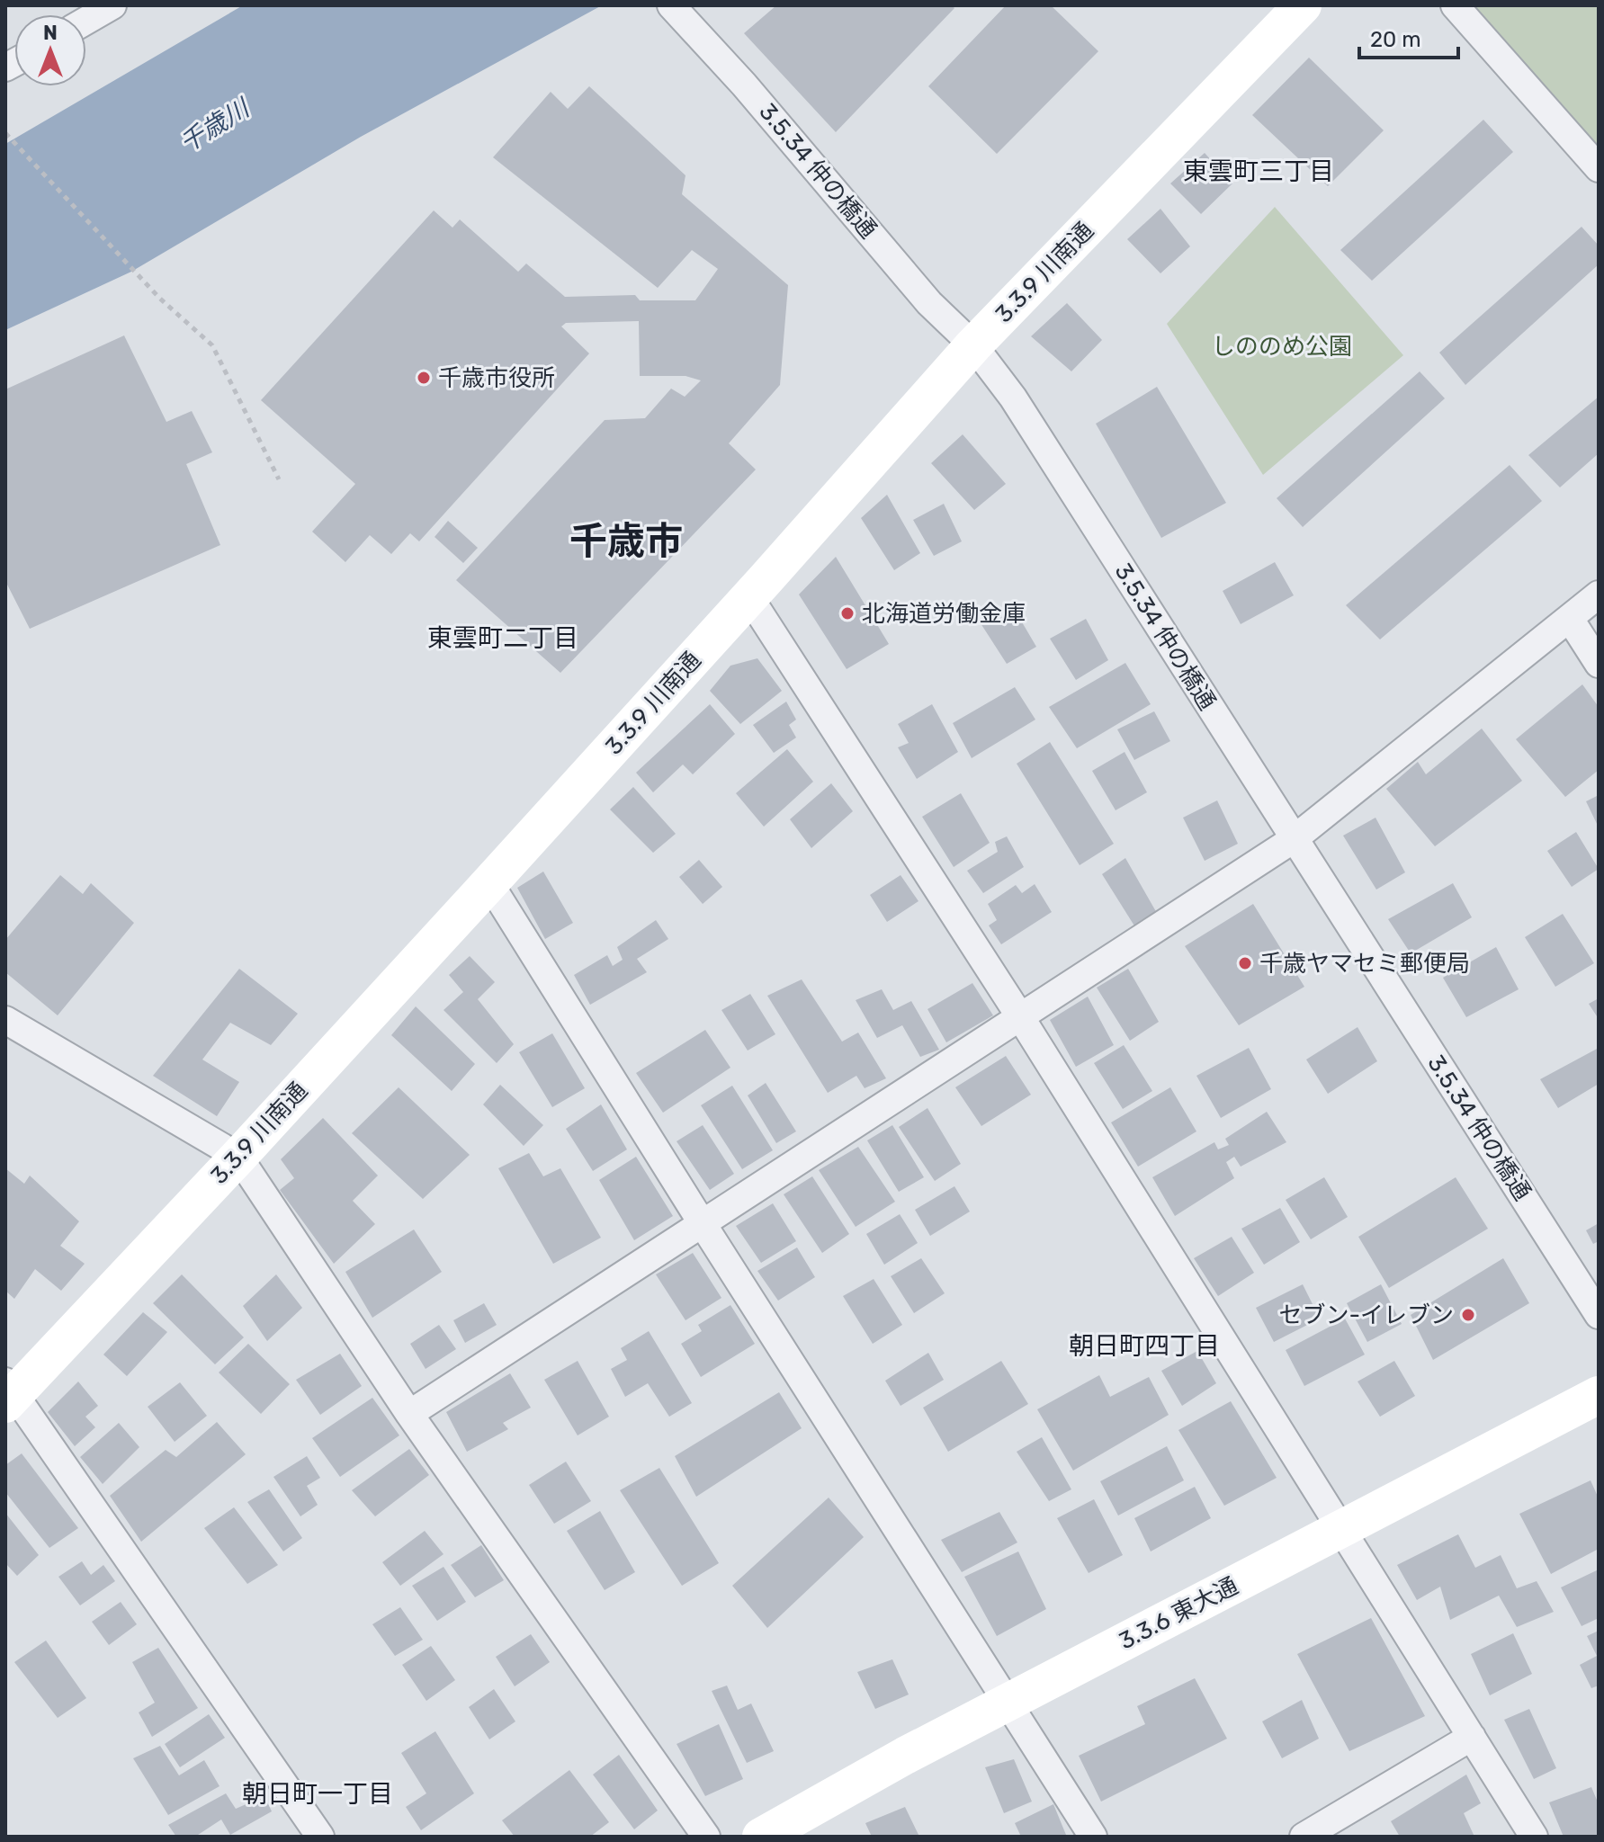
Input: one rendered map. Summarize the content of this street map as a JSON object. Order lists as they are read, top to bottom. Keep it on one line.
{"streets":{"street":["3.5.34 仲の橋通","3.3.9 川南通","3.3.6 東大通"]},"crossings":[["3.5.34 仲の橋通","3.3.9 川南通"]],"districts":["東雲町三丁目","千歳市","東雲町二丁目","朝日町四丁目","朝日町一丁目"],"water":["千歳川"],"parks":["しののめ公園"],"places":["千歳市役所","北海道労働金庫","千歳ヤマセミ郵便局","セブン-イレブン"],"scale_bar":"20 m","north":"top"}
